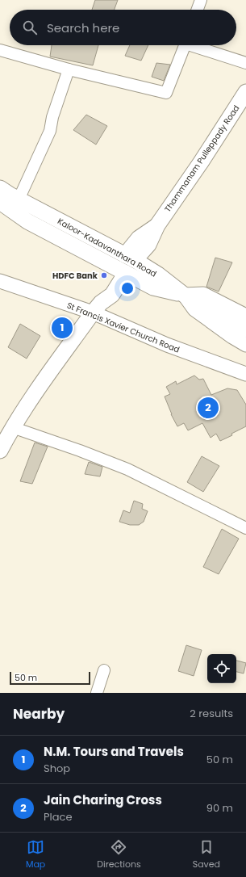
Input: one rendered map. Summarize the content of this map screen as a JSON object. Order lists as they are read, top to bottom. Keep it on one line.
{"streets":{"main road":["Thammanam Pulleppady Road","Kaloor-Kadavanthara Road"],"street":["St Francis Xavier Church Road"]},"crossings":[["Thammanam Pulleppady Road","Kaloor-Kadavanthara Road"]],"places":["HDFC Bank"],"scale_bar":"50 m","page":{"search":"Search here","pins":["1","2"],"scale":"50 m","heading":["Nearby","2 results"],"list":[{"mark":"1","name":"N.M. Tours and Travels","note":"Shop","value":"50 m"},{"mark":"2","name":"Jain Charing Cross","note":"Place","value":"90 m"}],"nav":["Map","Directions","Saved"]}}
